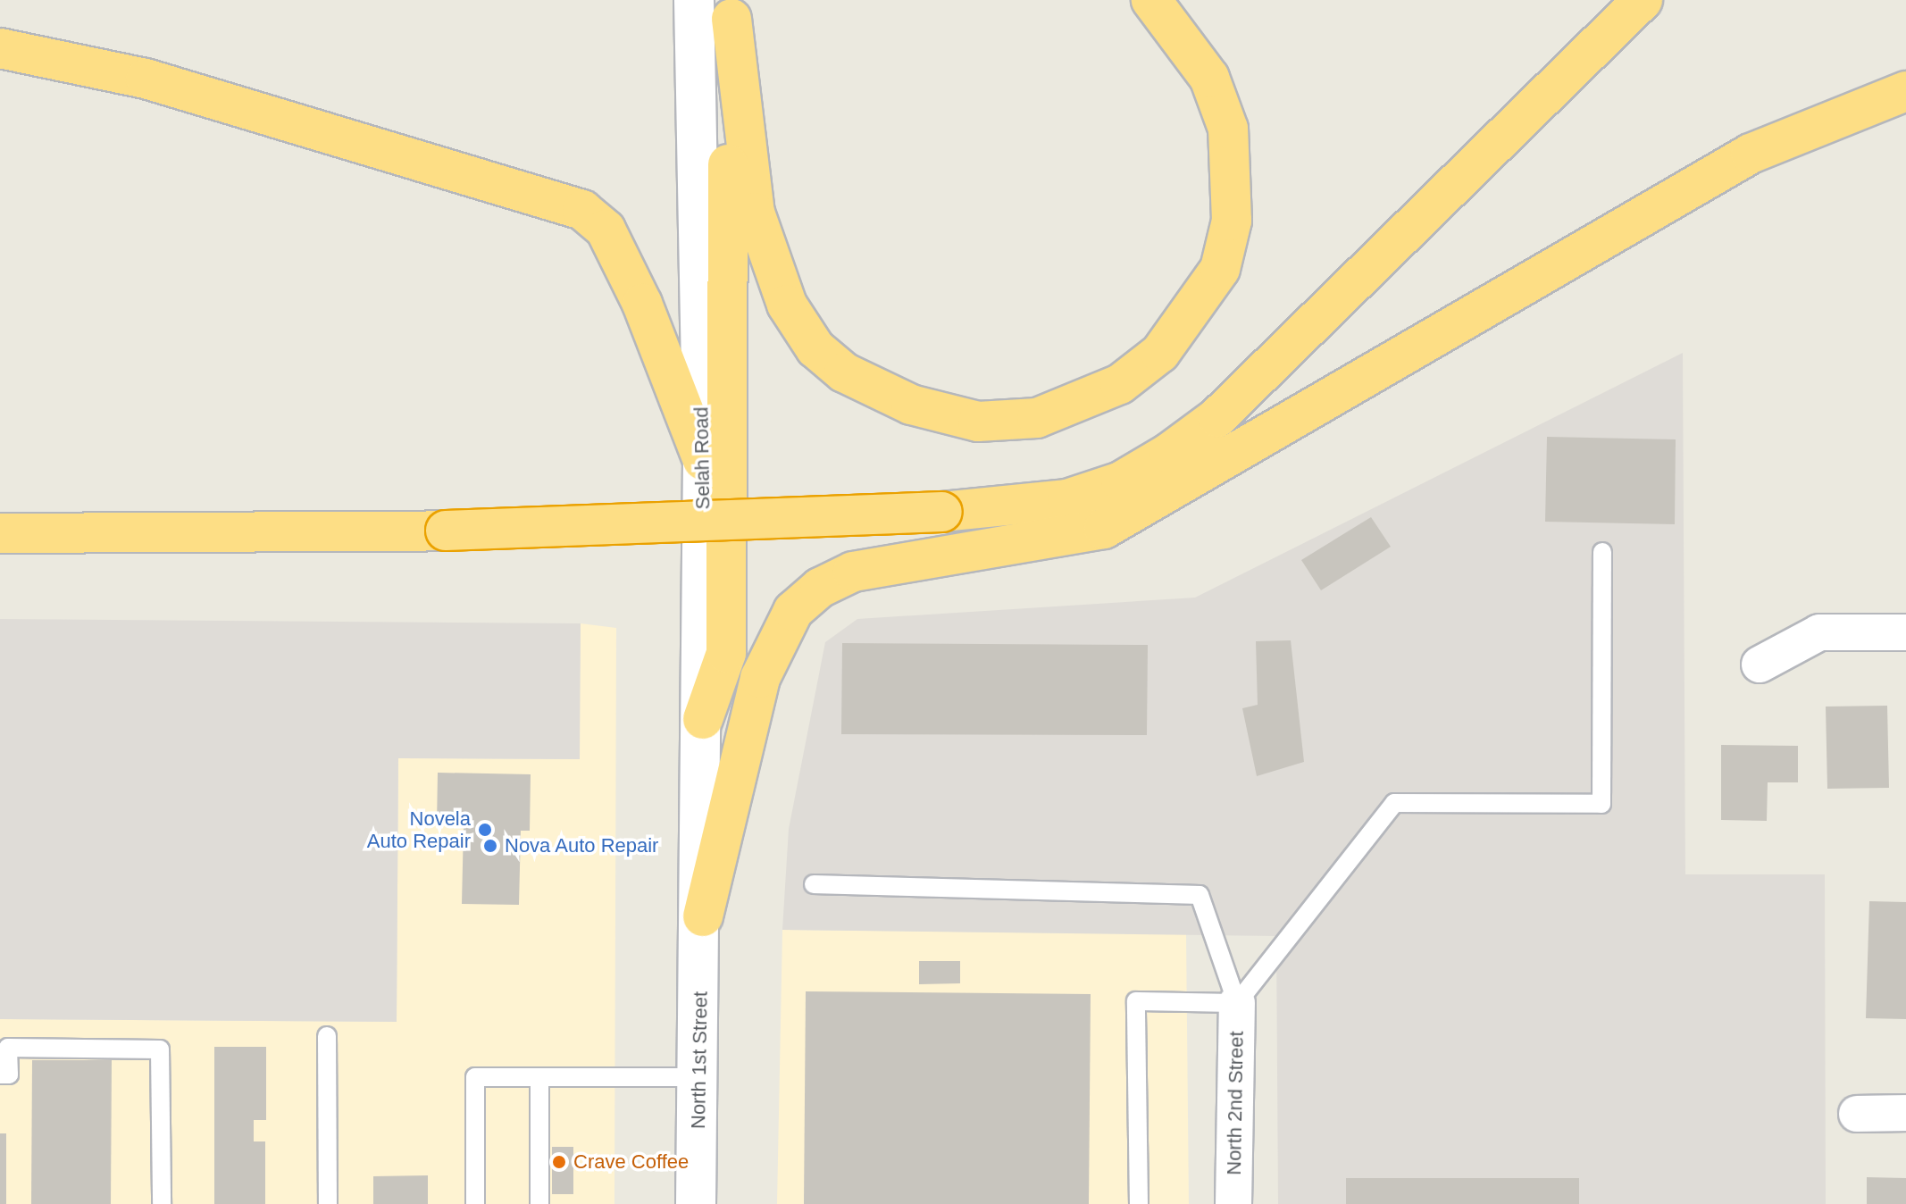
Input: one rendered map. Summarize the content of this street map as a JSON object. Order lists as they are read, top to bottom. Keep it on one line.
{"streets":{"main road":["Selah Road","North 1st Street"],"street":["North 2nd Street"]},"crossings":[["Selah Road","North 1st Street"]],"places":["Novela Auto Repair","Nova Auto Repair","Crave Coffee"]}
